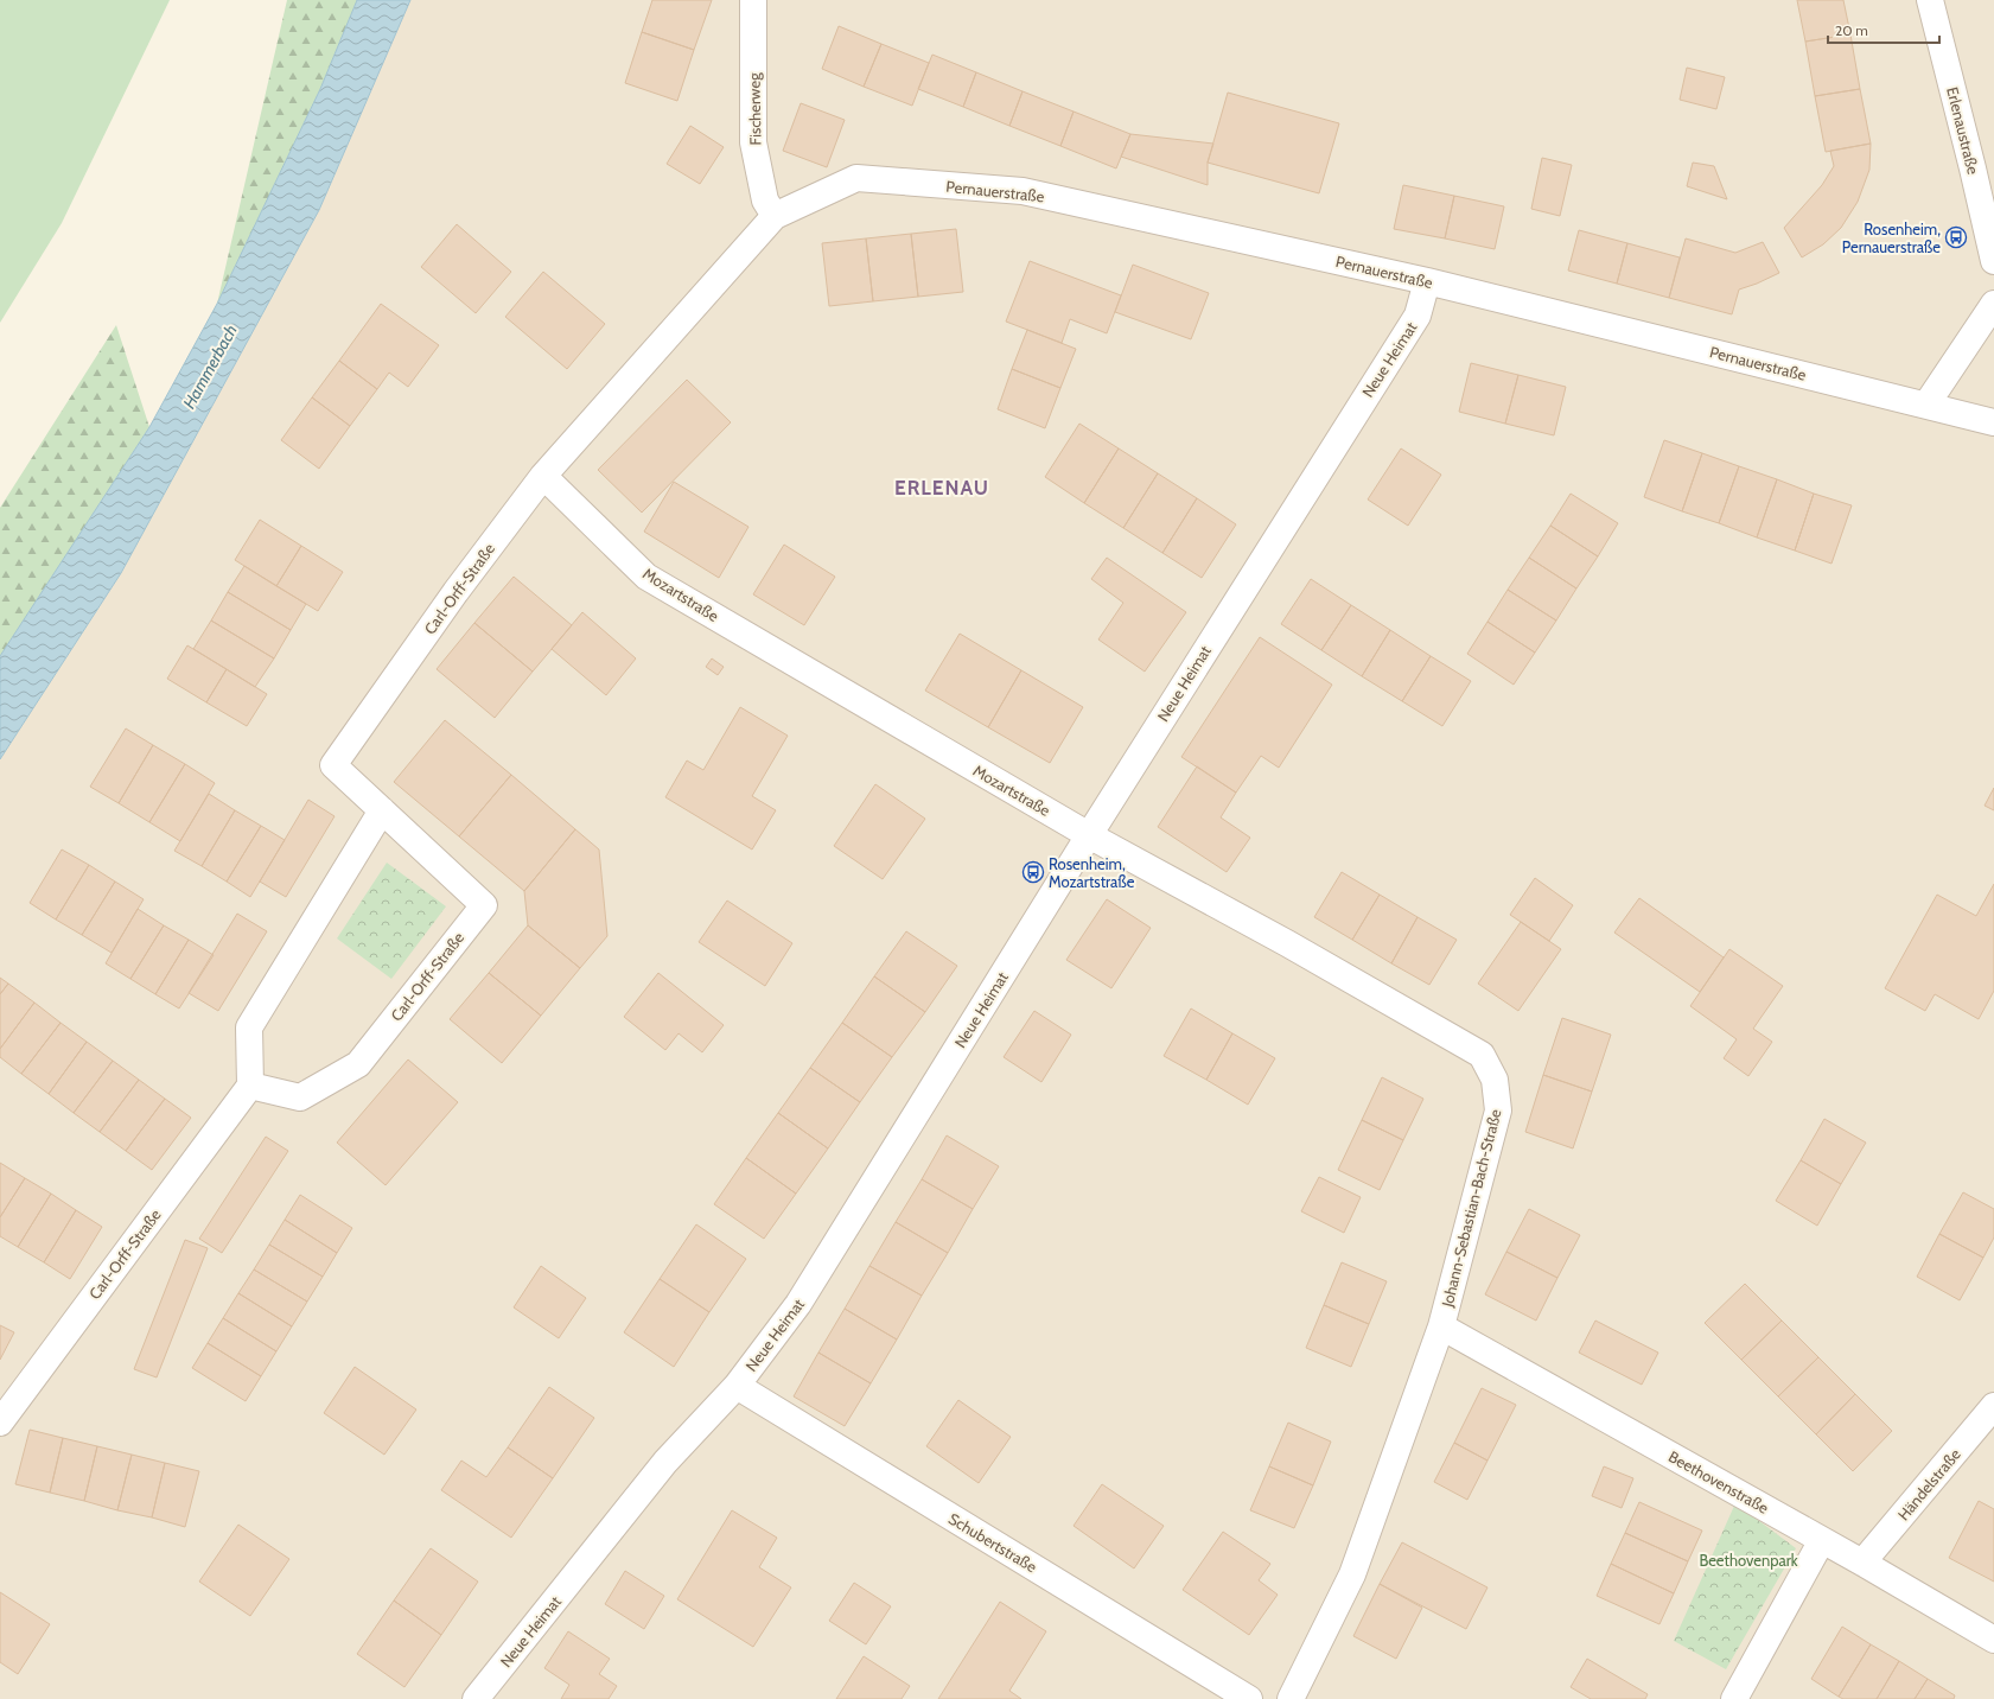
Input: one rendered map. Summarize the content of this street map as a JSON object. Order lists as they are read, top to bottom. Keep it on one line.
{"streets":{"street":["Fischerweg","Erlenaustraße","Pernauerstraße","Neue Heimat","Carl-Orff-Straße","Mozartstraße","Johann-Sebastian-Bach-Straße","Beethovenstraße","Händelstraße","Schubertstraße"]},"crossings":[["Fischerweg","Pernauerstraße"],["Pernauerstraße","Neue Heimat"],["Neue Heimat","Mozartstraße"],["Neue Heimat","Johann-Sebastian-Bach-Straße"],["Neue Heimat","Schubertstraße"],["Carl-Orff-Straße","Mozartstraße"],["Mozartstraße","Johann-Sebastian-Bach-Straße"],["Johann-Sebastian-Bach-Straße","Beethovenstraße"],["Beethovenstraße","Händelstraße"]],"districts":["ERLENAU"],"water":["Hammerbach"],"parks":["Beethovenpark"],"places":{"bus stop":["Rosenheim, Pernauerstraße","Rosenheim, Mozartstraße"]},"scale_bar":"20 m"}
